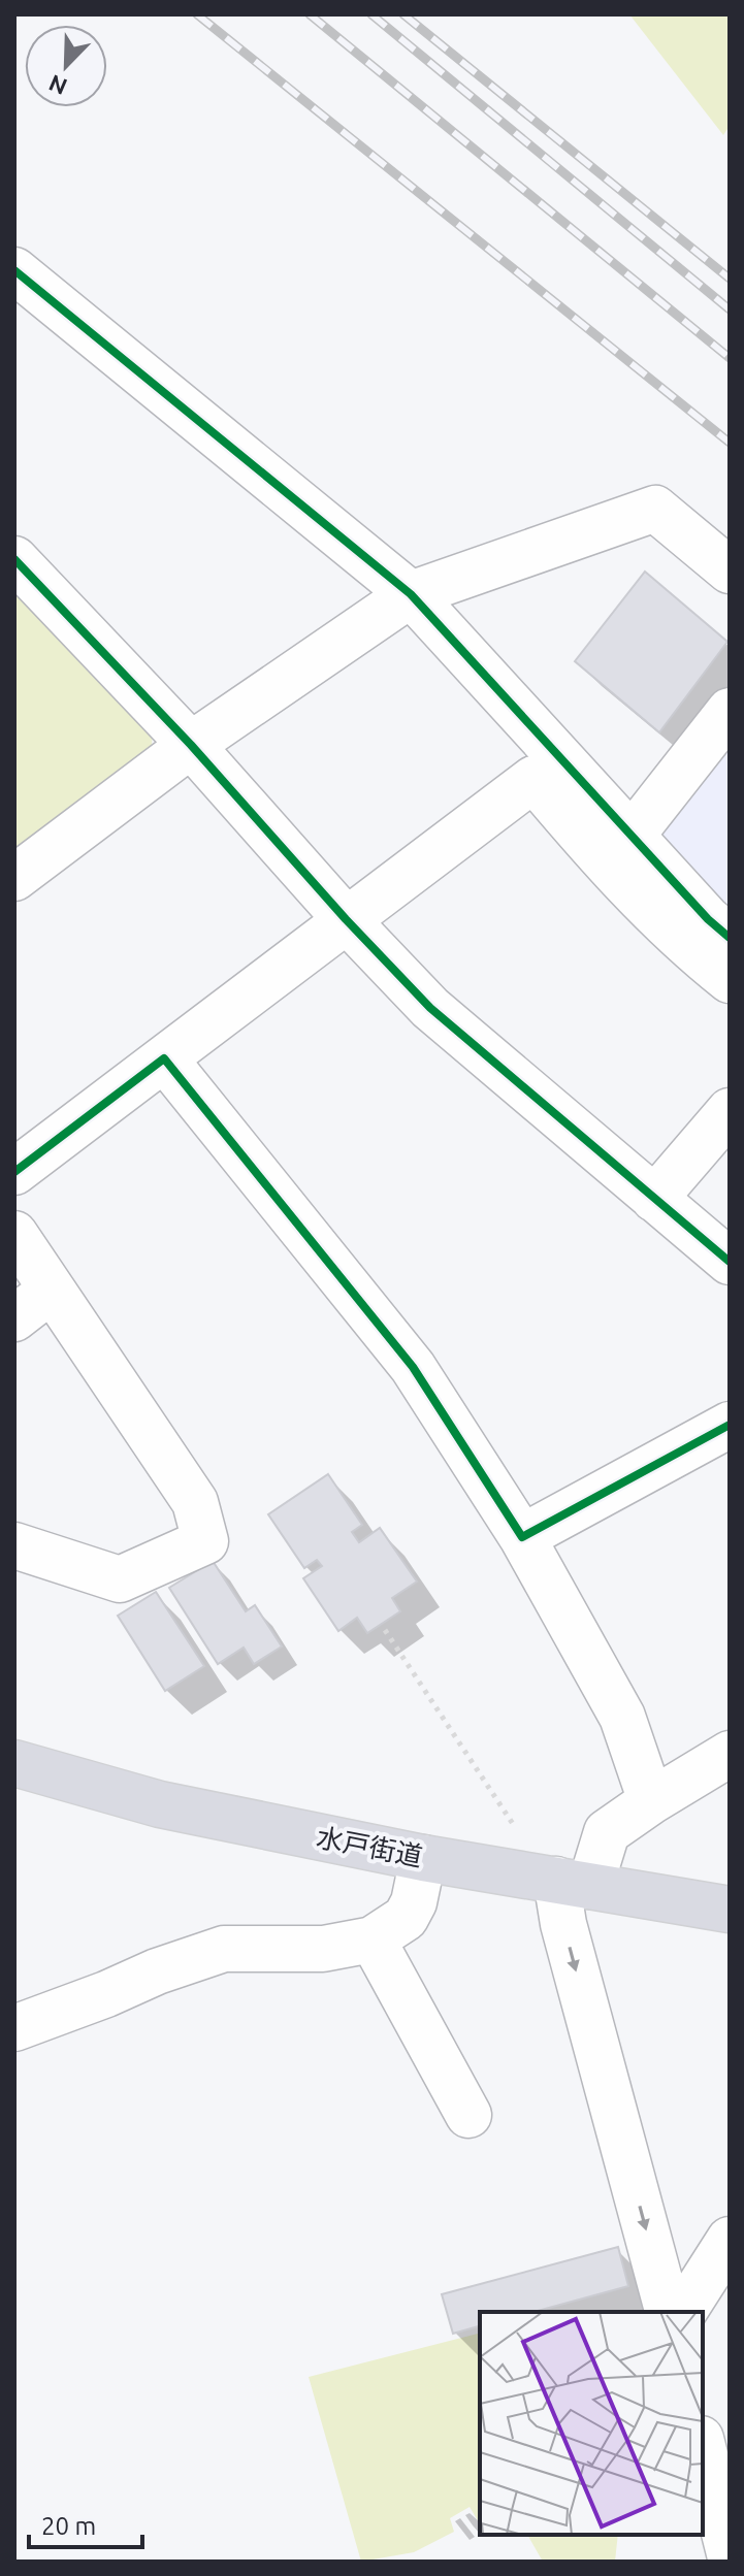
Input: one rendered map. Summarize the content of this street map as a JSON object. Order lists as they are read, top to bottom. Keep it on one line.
{"streets":{"highway":["水戸街道"]},"scale_bar":"20 m","north":"bottom left"}
